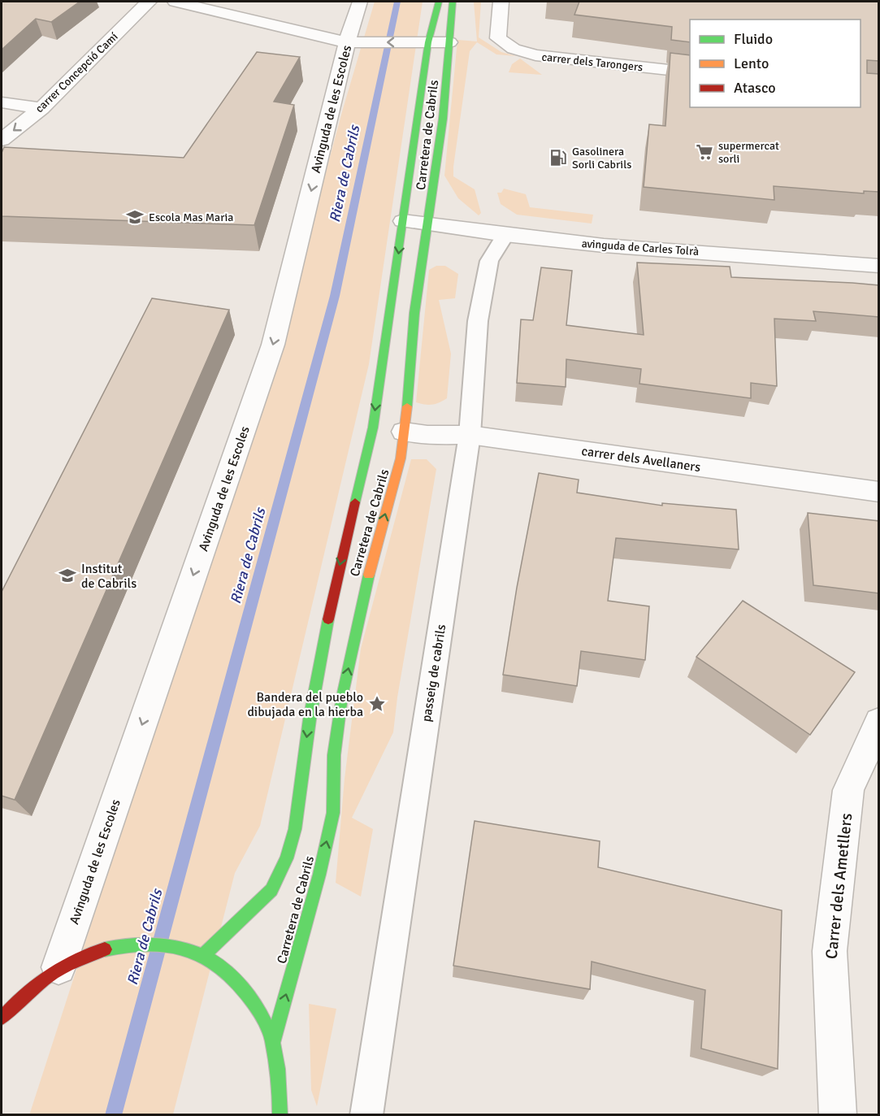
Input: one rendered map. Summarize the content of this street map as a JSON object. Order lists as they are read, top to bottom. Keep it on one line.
{"streets":{"street":["carrer dels Tarongers","carrer Concepció Camí","Avinguda de les Escoles","Carretera de Cabrils","avinguda de Carles Tolrà","carrer dels Avellaners","Carrer dels Ametllers"],"lane":["passeig de cabrils"]},"crossings":[["Carretera de Cabrils","avinguda de Carles Tolrà"],["Carretera de Cabrils","carrer dels Avellaners"],["avinguda de Carles Tolrà","passeig de cabrils"],["carrer dels Avellaners","passeig de cabrils"]],"one_way":["Avinguda de les Escoles"],"water":["Riera de Cabrils"],"places":{"supermarket":["supermercat sorli"],"fuel station":["Gasolinera Sorli Cabrils"],"school or university":["Escola Mas Maria","Institut de Cabrils"],"place":["Bandera del pueblo dibujada en la hierba"]},"legend":["Fluido","Lento","Atasco"]}
